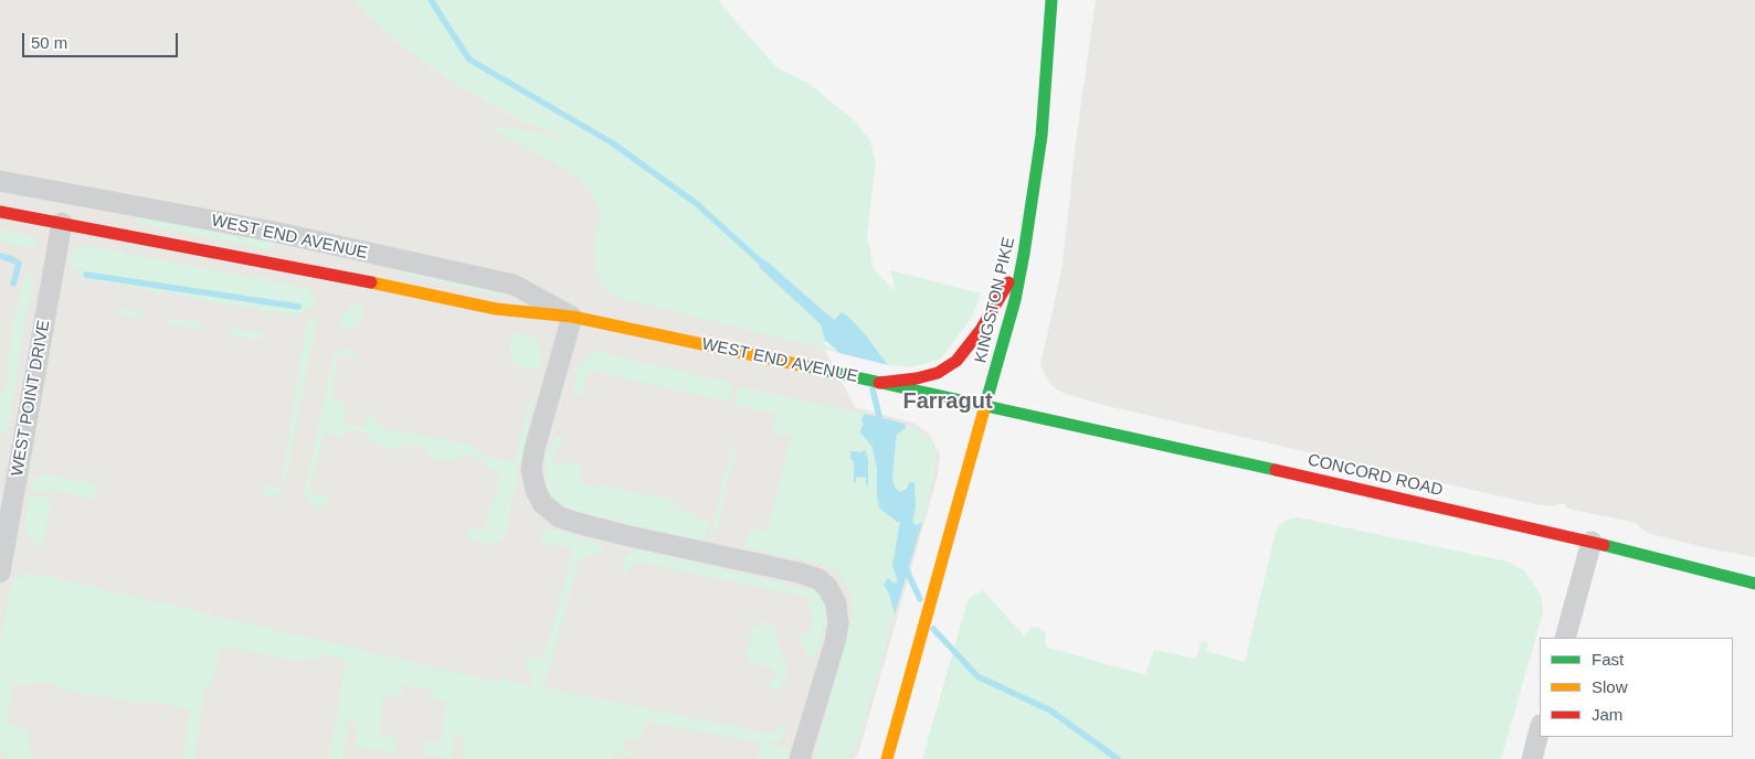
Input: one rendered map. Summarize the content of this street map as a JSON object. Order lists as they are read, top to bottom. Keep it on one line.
{"streets":{"street":["WEST END AVENUE","KINGSTON PIKE","WEST POINT DRIVE","CONCORD ROAD"]},"crossings":[["WEST END AVENUE","KINGSTON PIKE"],["WEST END AVENUE","WEST POINT DRIVE"],["WEST END AVENUE","CONCORD ROAD"],["KINGSTON PIKE","CONCORD ROAD"]],"districts":["Farragut"],"legend":["Fast","Slow","Jam"],"scale_bar":"50 m"}
